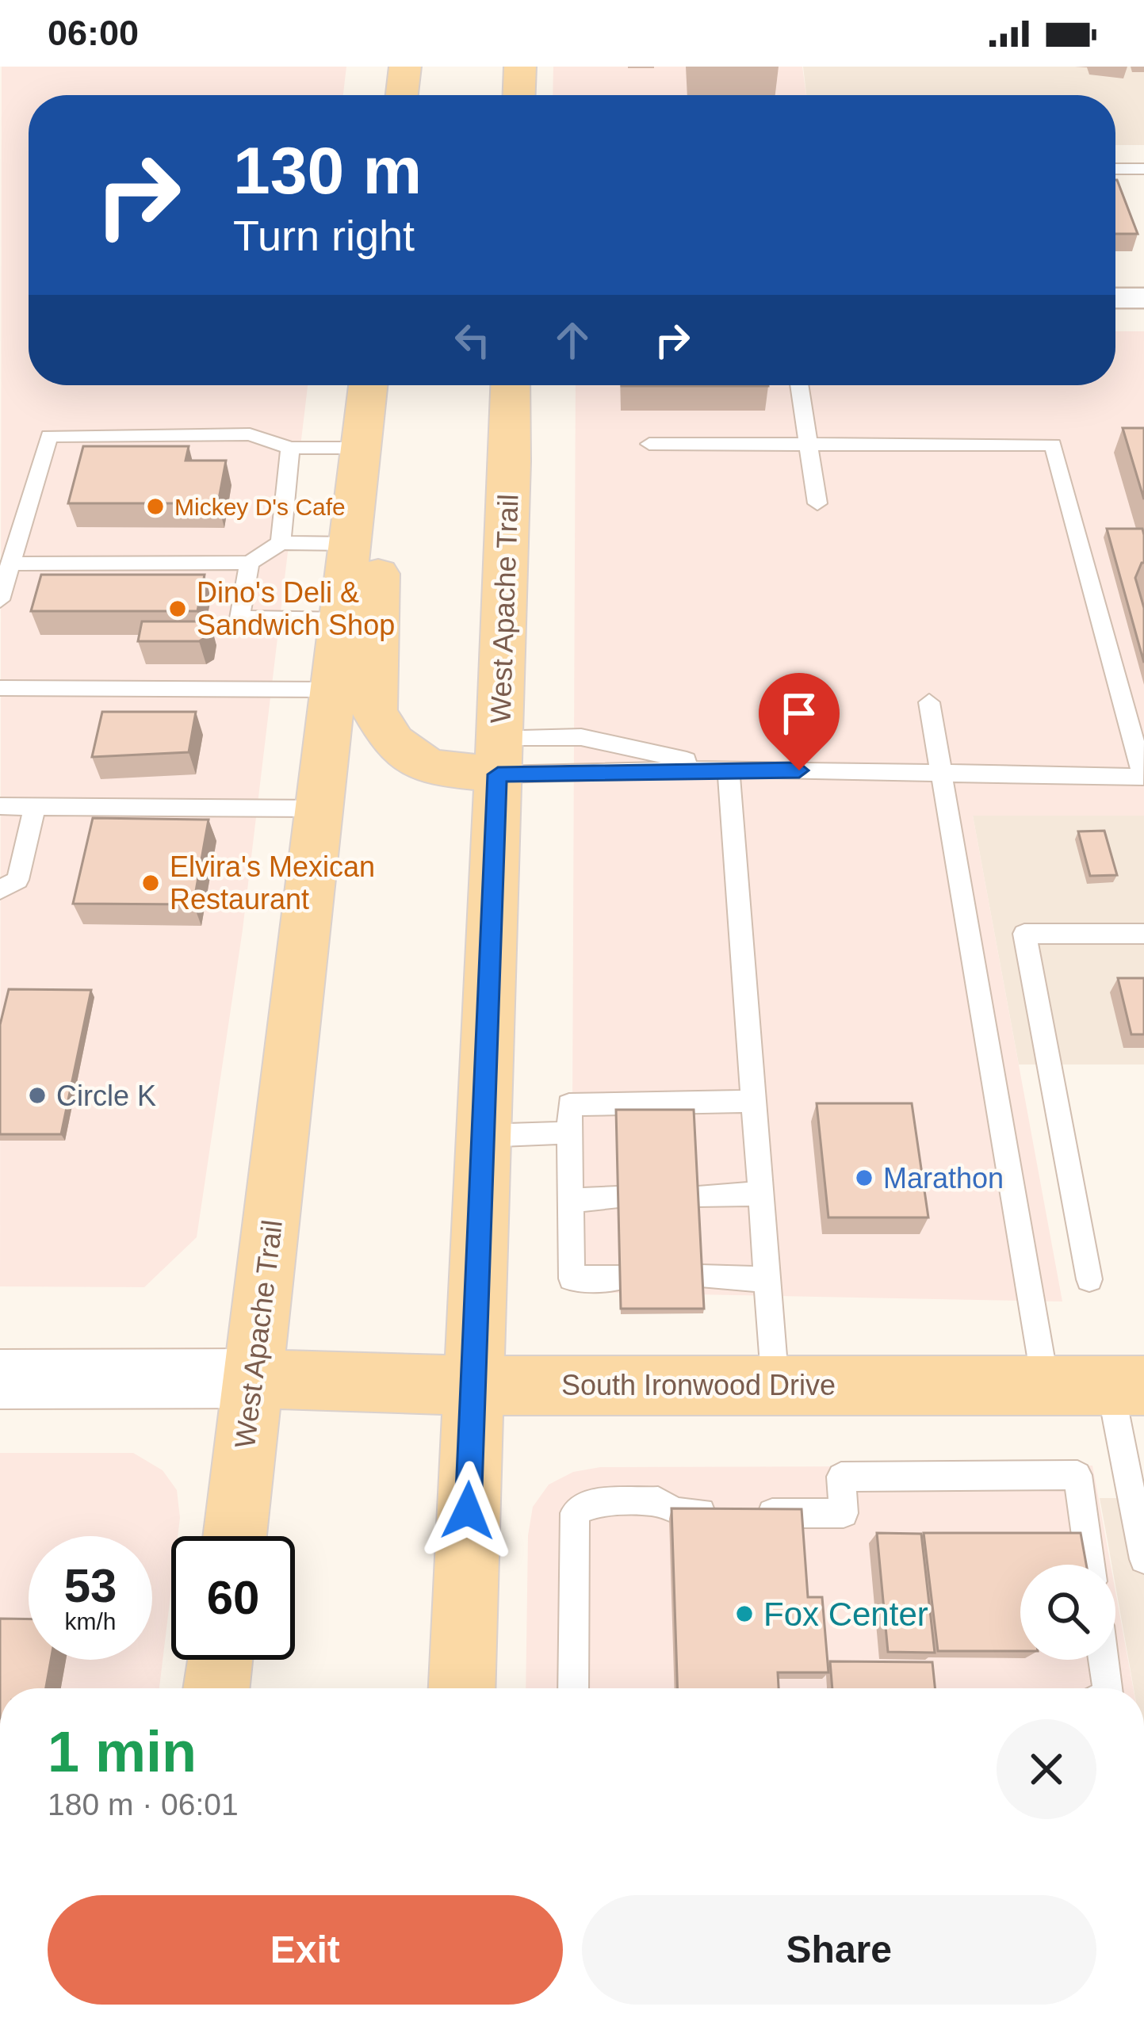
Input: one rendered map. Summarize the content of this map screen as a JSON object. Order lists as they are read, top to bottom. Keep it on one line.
{"streets":{"main road":["West Apache Trail","South Ironwood Drive"]},"crossings":[["West Apache Trail","South Ironwood Drive"]],"places":["Mickey D's Cafe","Dino's Deli & Sandwich Shop","Elvira's Mexican Restaurant","Circle K","Marathon","Fox Center"],"page":{"status":"06:00","turn":["130 m","Turn right"],"speed":"53 km/h","limit":"60","heading":["1 min","180 m · 06:01"],"buttons":["Exit","Share"]}}
